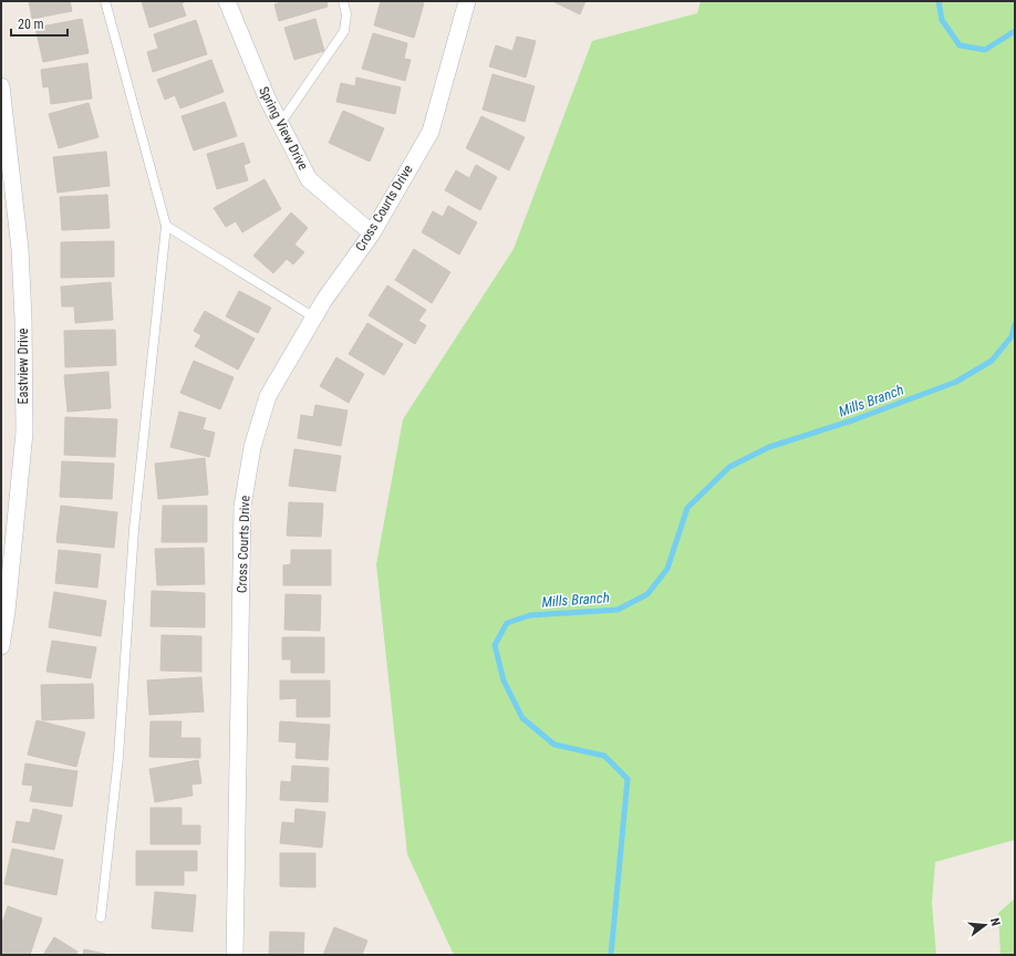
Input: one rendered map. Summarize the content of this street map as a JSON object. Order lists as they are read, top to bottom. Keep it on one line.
{"streets":{"street":["Spring View Drive","Cross Courts Drive","Eastview Drive"]},"crossings":[["Spring View Drive","Cross Courts Drive"]],"water":["Mills Branch"],"scale_bar":"20 m","north":"right"}
